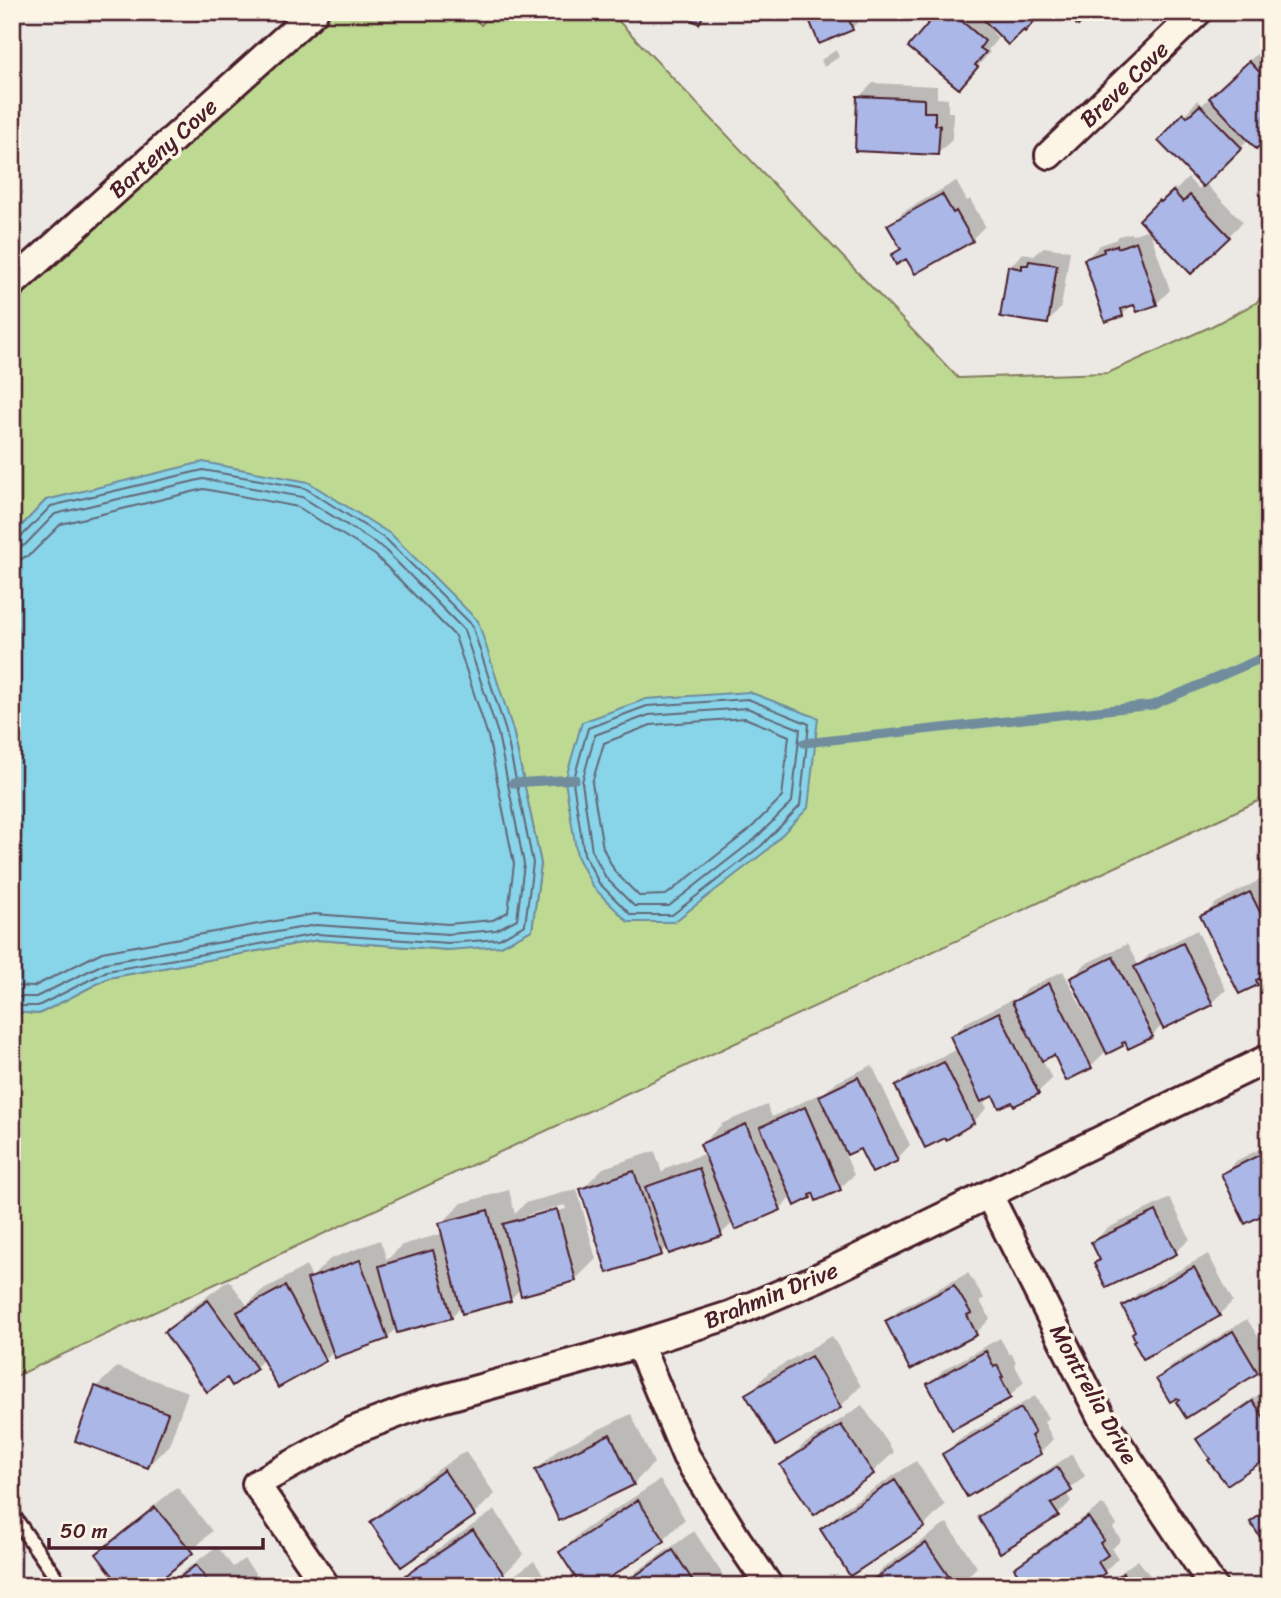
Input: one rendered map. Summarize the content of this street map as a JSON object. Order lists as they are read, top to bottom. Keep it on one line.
{"streets":{"street":["Breve Cove","Barteny Cove","Brahmin Drive","Montrelia Drive"]},"crossings":[["Brahmin Drive","Montrelia Drive"]],"scale_bar":"50 m"}
